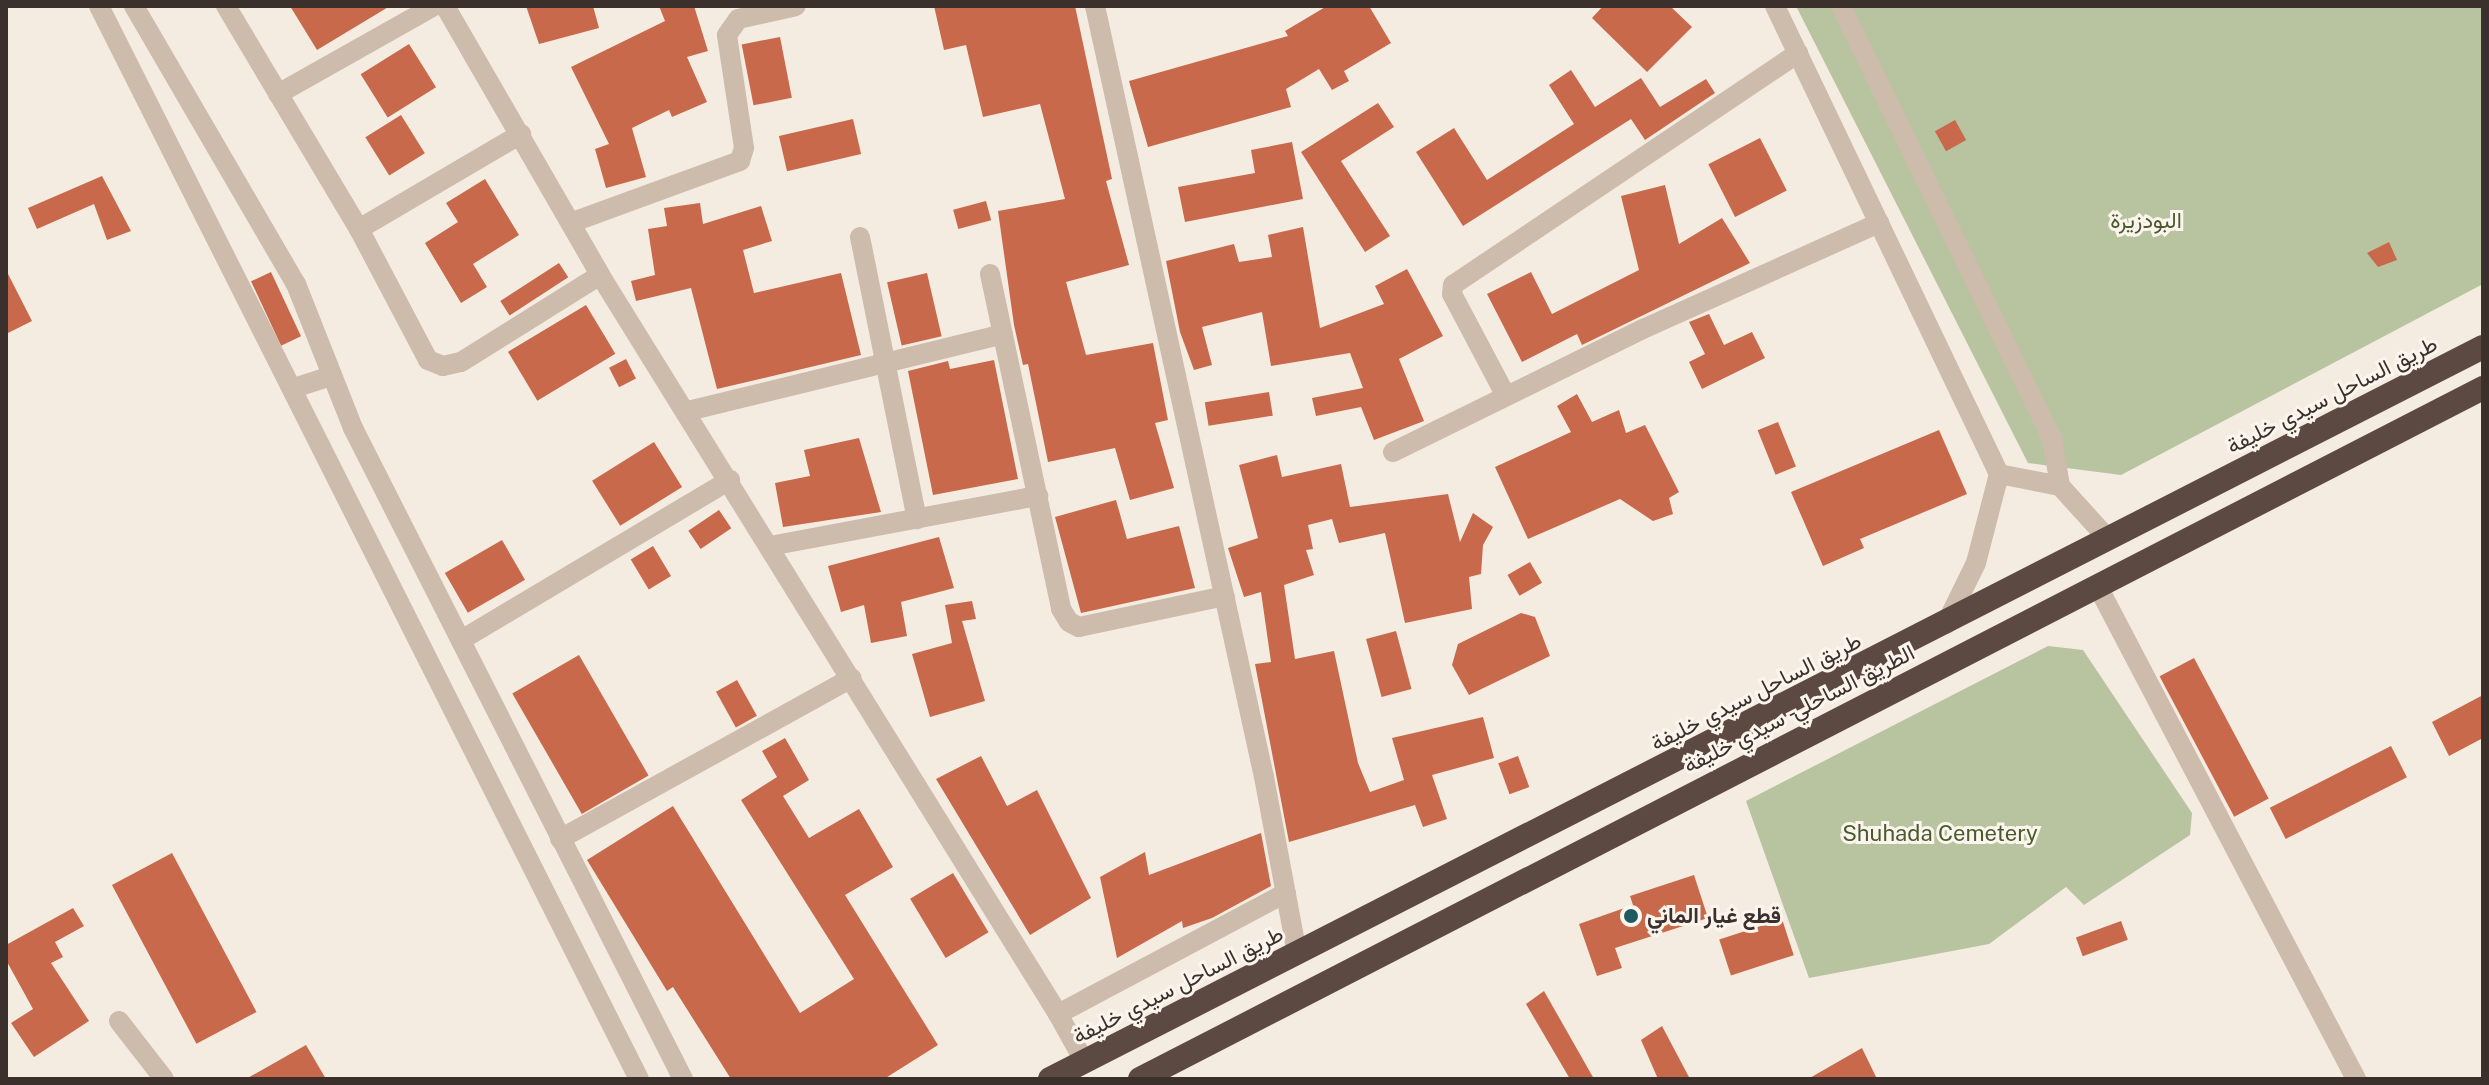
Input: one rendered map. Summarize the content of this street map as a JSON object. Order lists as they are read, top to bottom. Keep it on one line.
{"streets":{"highway":["طريق الساحل سيدي خليفة","الطريق الساحلي- سيدي خليفة"]},"parks":["البودزيرة","Shuhada Cemetery"],"places":["قطع غيار الماني"]}
